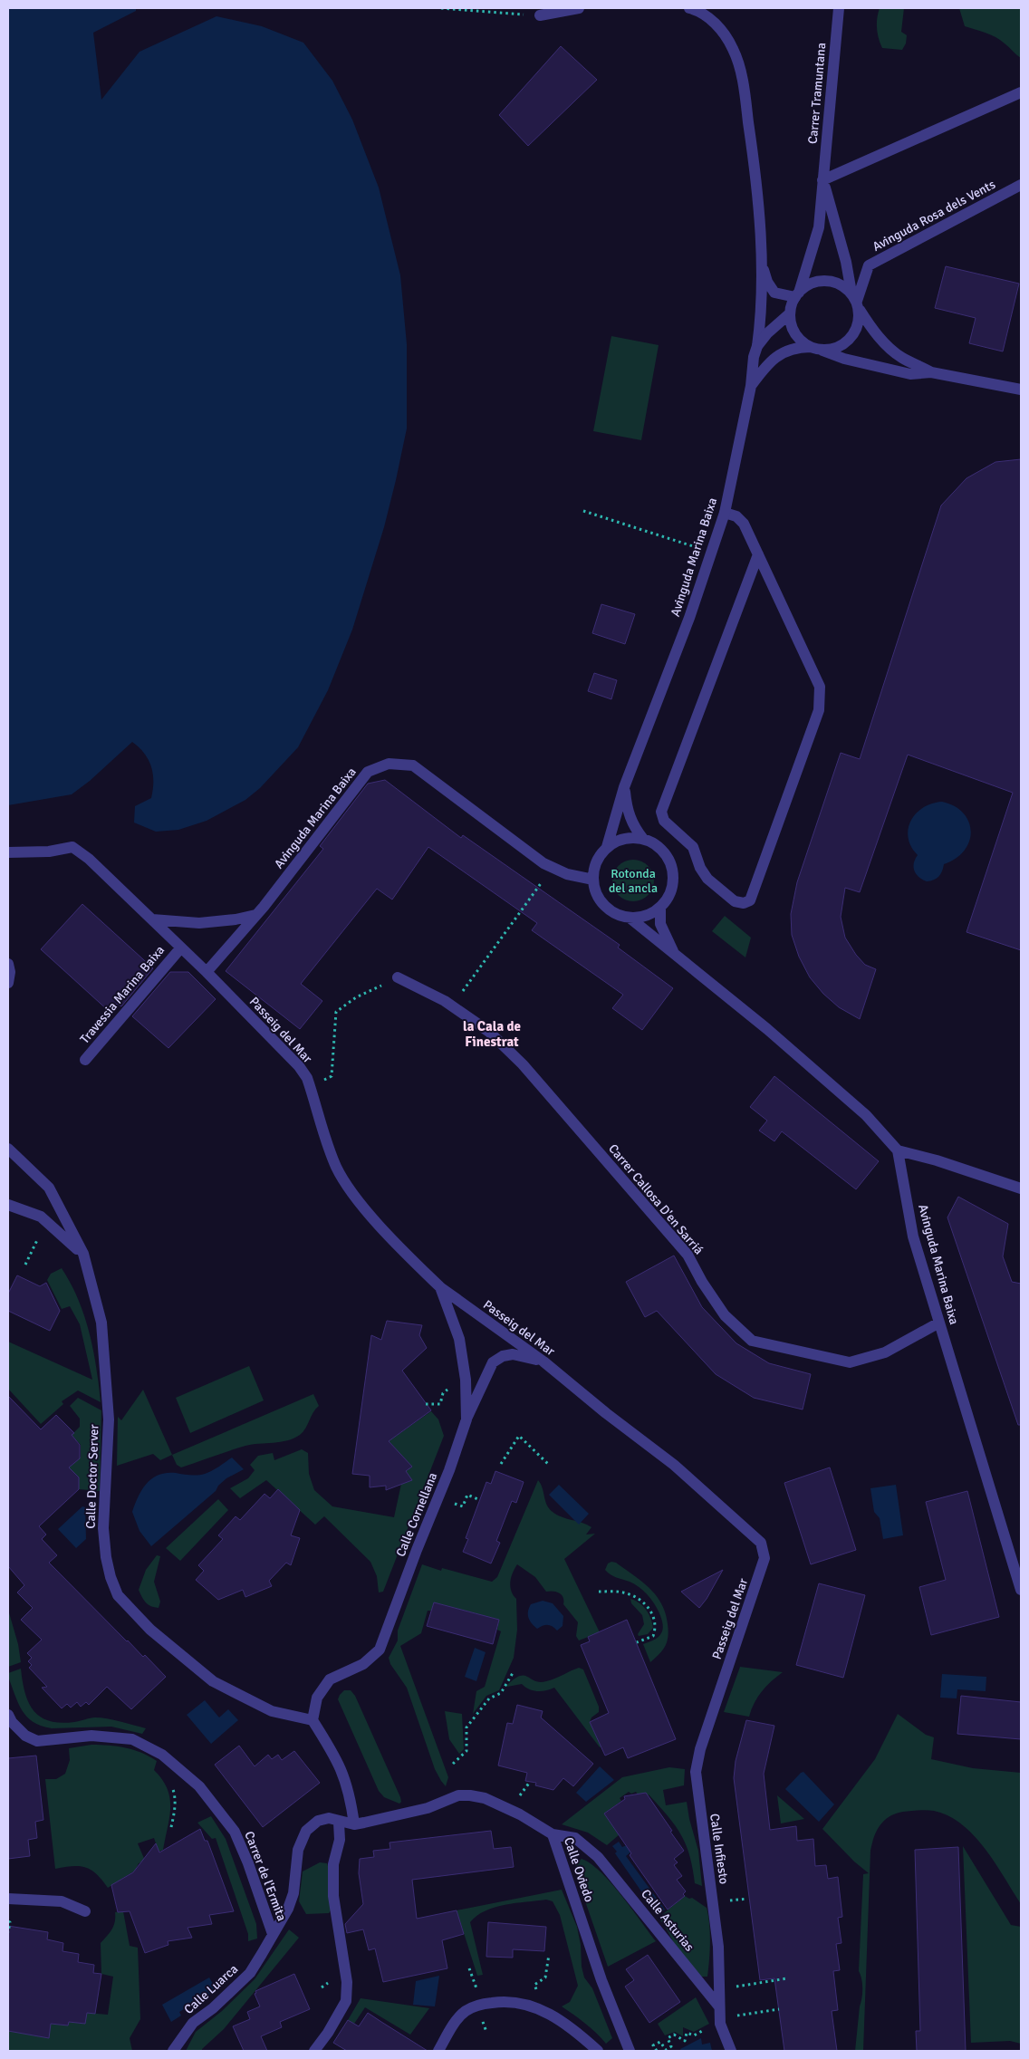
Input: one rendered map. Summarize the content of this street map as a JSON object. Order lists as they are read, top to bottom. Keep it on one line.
{"streets":{"street":["Carrer Tramuntana","Avinguda Rosa dels Vents","Avinguda Marina Baixa","Travessia Marina Baixa","Passeig del Mar","Carrer Callosa D'en Sarriá","Calle Doctor Server","Calle Cornellana","Calle Infiesto","Calle Oviedo","Carrer de l'Ermita","Calle Asturias","Calle Luarca"]},"crossings":[["Carrer Tramuntana","Avinguda Rosa dels Vents"],["Carrer Tramuntana","Avinguda Marina Baixa"],["Avinguda Rosa dels Vents","Avinguda Marina Baixa"],["Avinguda Marina Baixa","Passeig del Mar"],["Avinguda Marina Baixa","Carrer Callosa D'en Sarriá"],["Passeig del Mar","Calle Cornellana"],["Passeig del Mar","Calle Infiesto"],["Calle Doctor Server","Calle Cornellana"],["Calle Infiesto","Calle Asturias"],["Calle Oviedo","Calle Asturias"],["Calle Oviedo","Calle Luarca"],["Carrer de l'Ermita","Calle Luarca"]],"districts":["la Cala de Finestrat"],"parks":["Rotonda del ancla"]}
